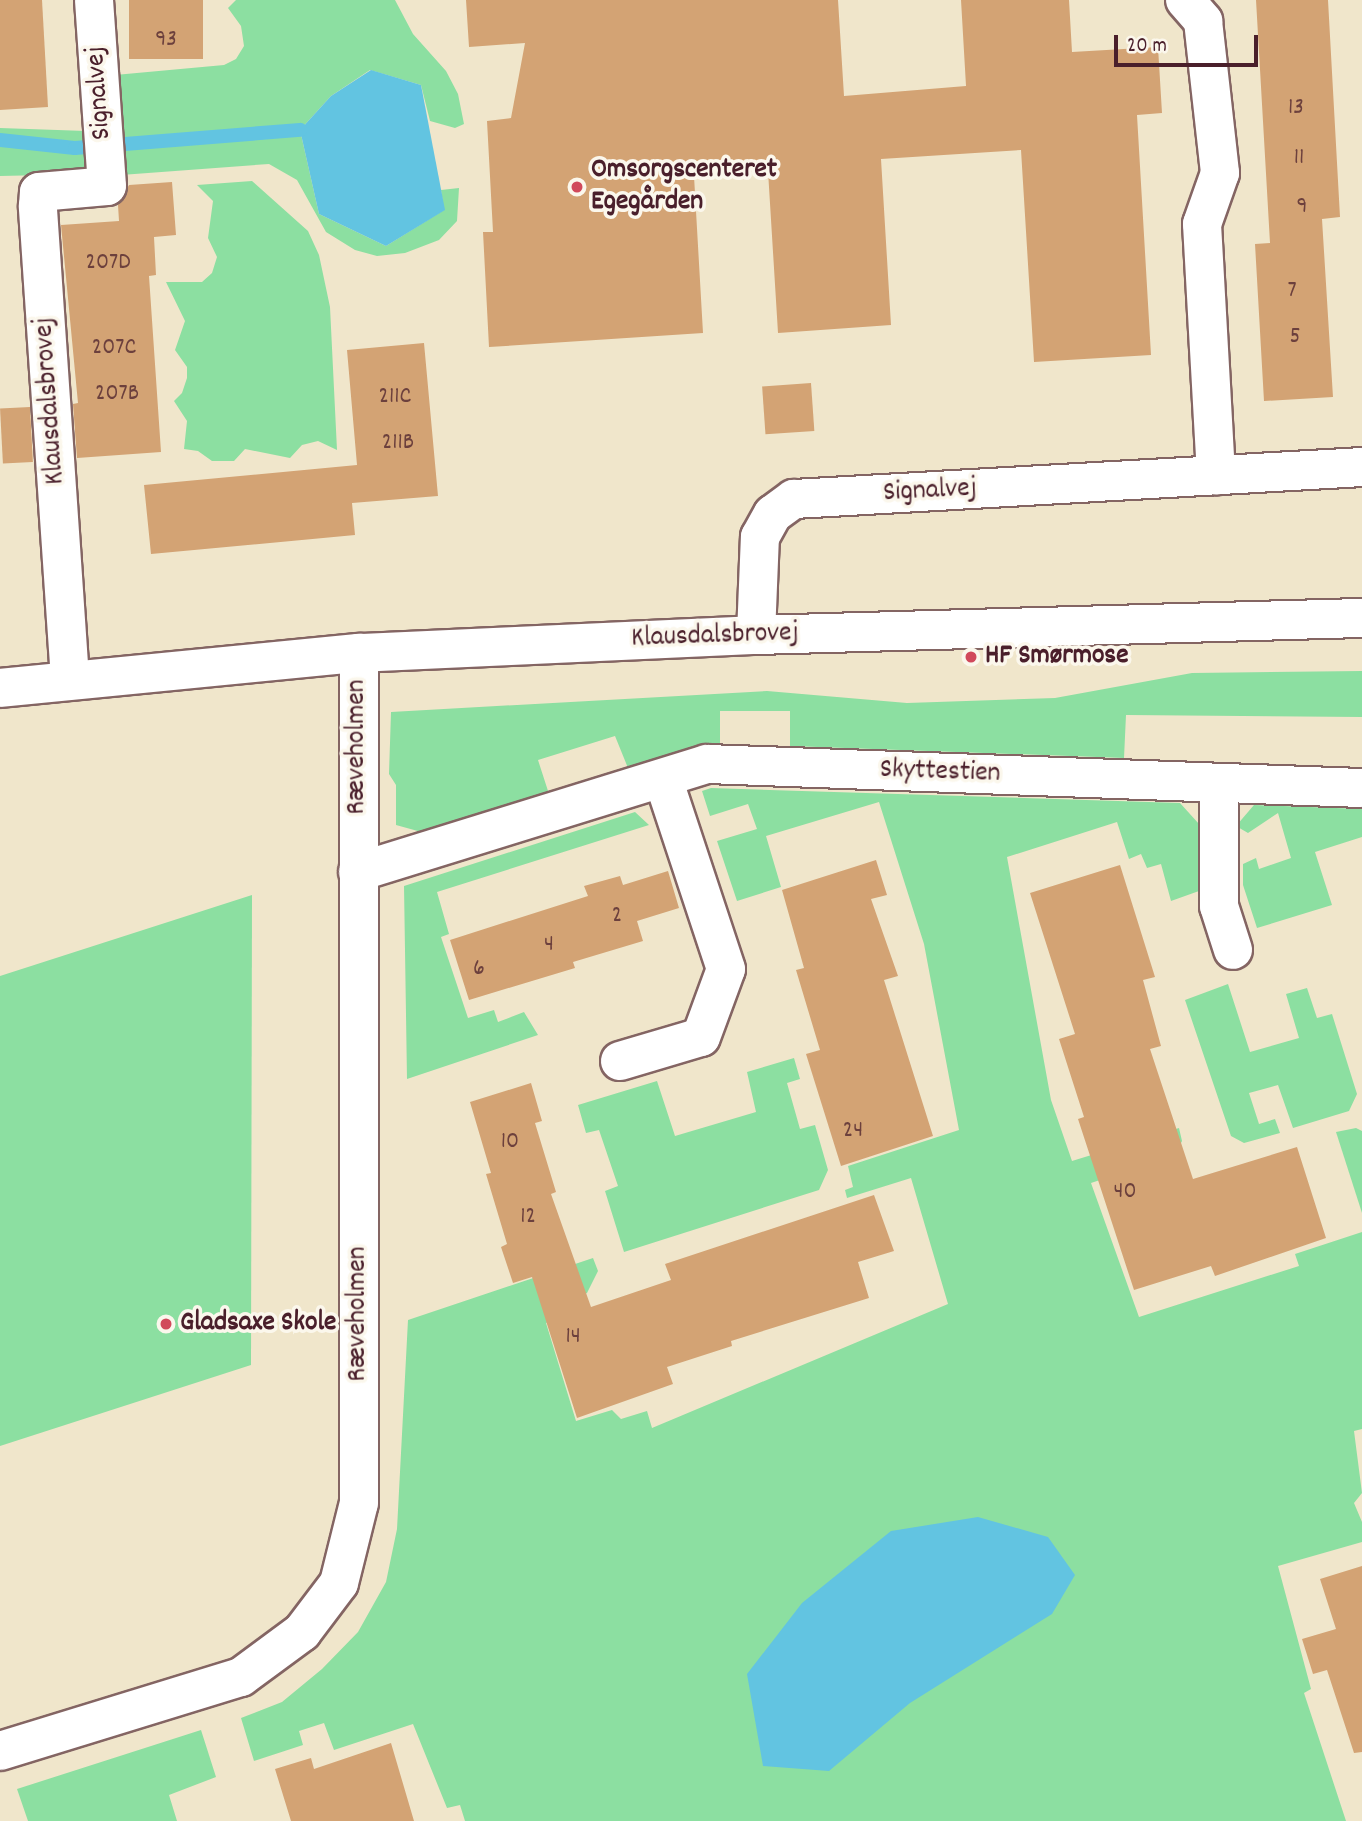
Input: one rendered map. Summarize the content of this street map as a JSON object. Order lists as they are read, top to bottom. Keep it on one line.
{"streets":{"street":["Signalvej","Klausdalsbrovej","Ræveholmen","Skyttestien"]},"crossings":[["Signalvej","Klausdalsbrovej"],["Klausdalsbrovej","Ræveholmen"],["Ræveholmen","Skyttestien"]],"places":["Omsorgscenteret Egegården","HF Smørmose","Gladsaxe Skole"],"house_numbers":["93","13","11","9","207D","7","5","207C","207B","211C","211B","2","4","6","24","10","40","12","14"],"scale_bar":"20 m"}
